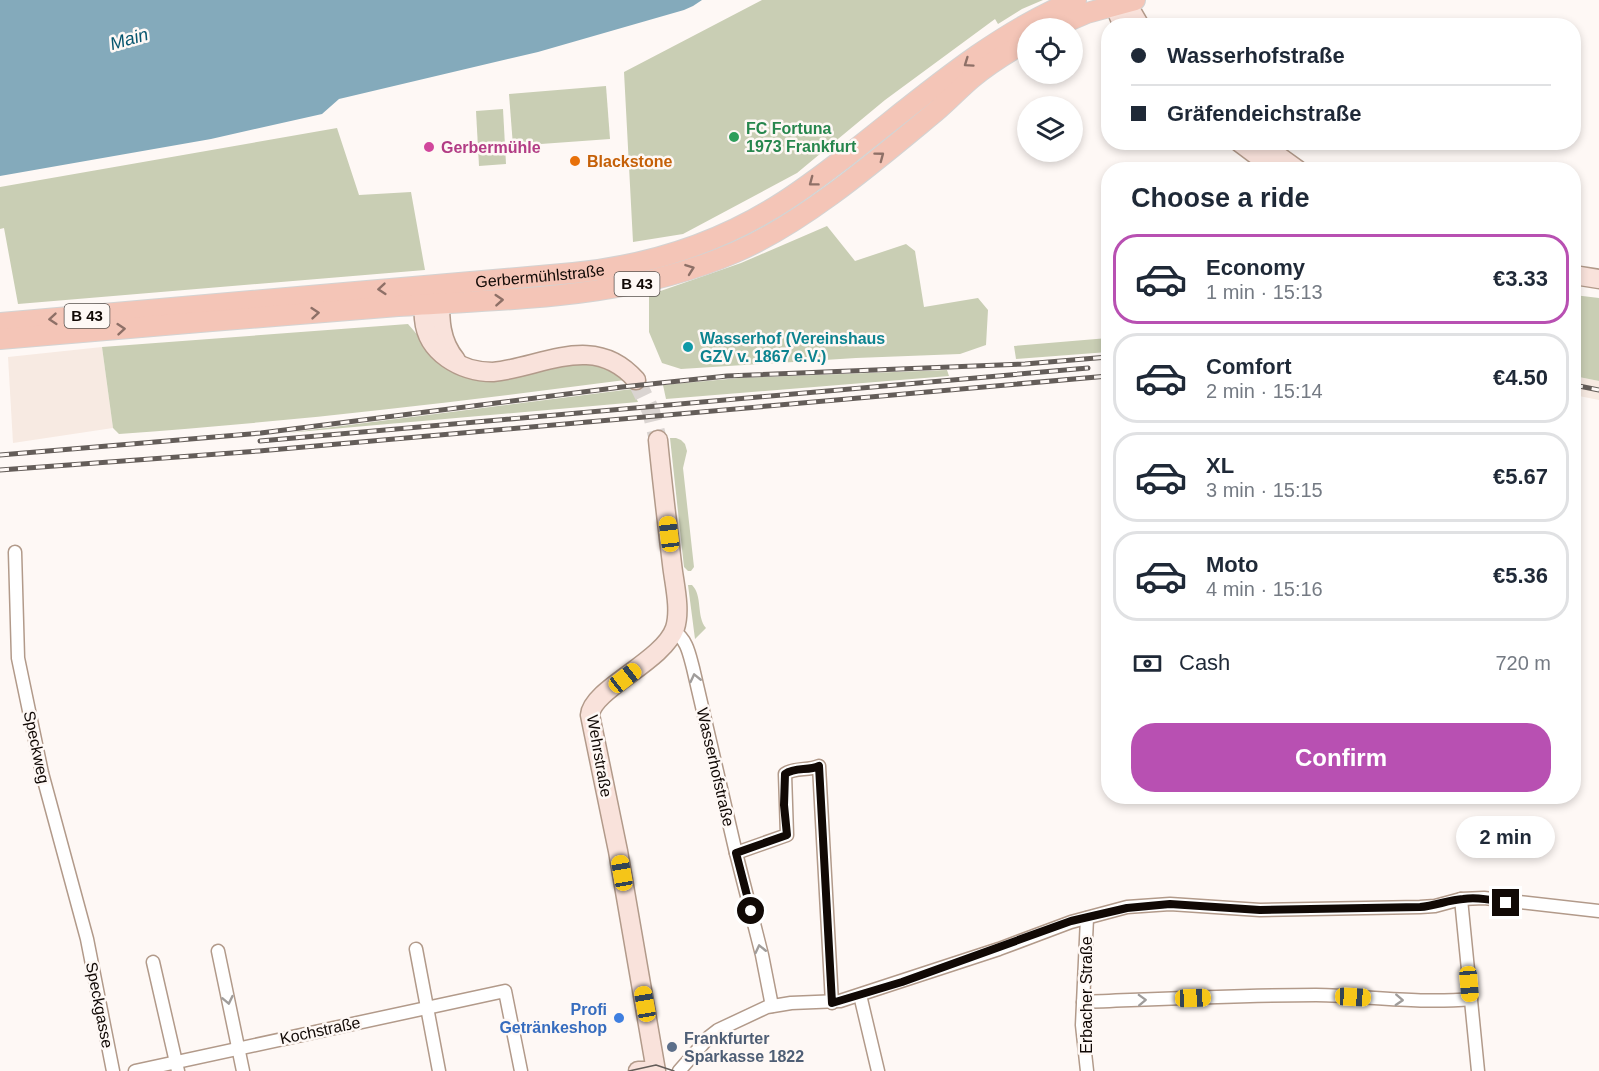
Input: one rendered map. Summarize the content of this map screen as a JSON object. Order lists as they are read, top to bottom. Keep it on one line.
{"streets":{"main road":["Gerbermühlstraße","B 43"],"street":["Speckweg","Wehrstraße","Wasserhofstraße","Erbacher Straße","Speckgasse","Kochstraße"]},"crossings":[["Speckweg","Speckgasse"],["Wehrstraße","Wasserhofstraße"]],"one_way":["Wasserhofstraße"],"water":["Main"],"places":["FC Fortuna 1973 Frankfurt","Gerbermühle","Blackstone","Wasserhof (Vereinshaus GZV v. 1867 e.V.)","Profi Getränkeshop","Frankfurter Sparkasse 1822"],"page":{"banner":["Wasserhofstraße","Gräfendeichstraße"],"heading":"Choose a ride","list":[{"name":"Economy","note":"1 min · 15:13","value":"€3.33"},{"name":"Comfort","note":"2 min · 15:14","value":"€4.50"},{"name":"XL","note":"3 min · 15:15","value":"€5.67"},{"name":"Moto","note":"4 min · 15:16","value":"€5.36"}],"pay":["Cash","720 m"],"buttons":"Confirm","bubble":"2 min"}}
